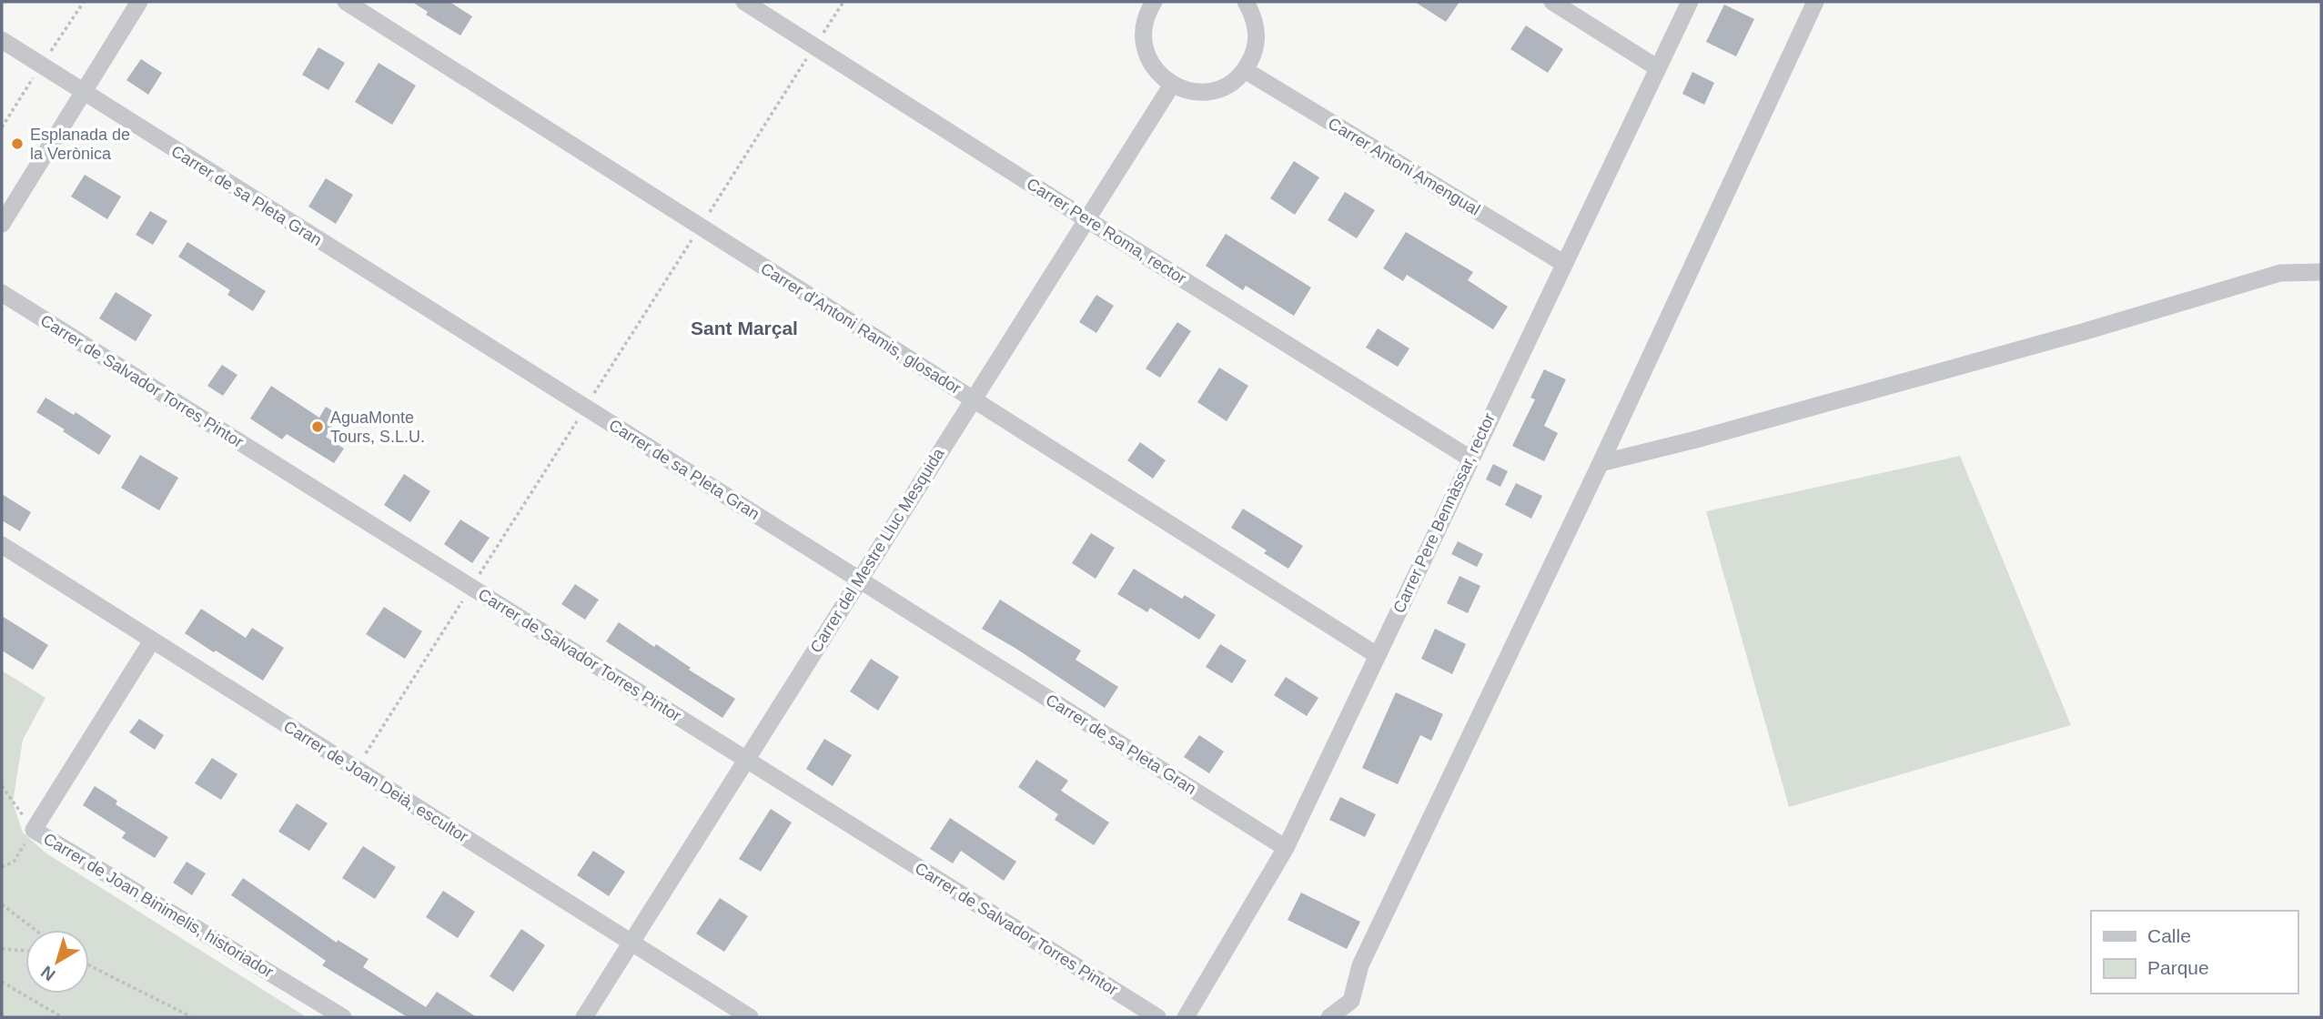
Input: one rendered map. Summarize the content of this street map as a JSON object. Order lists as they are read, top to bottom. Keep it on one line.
{"streets":{"street":["Carrer Antoni Amengual","Carrer de sa Pleta Gran","Carrer Pere Roma, rector","Carrer d'Antoni Ramis, glosador","Carrer de Salvador Torres Pintor","Carrer Pere Bennàssar, rector","Carrer del Mestre Lluc Mesquida","Carrer de Joan Deià, escultor","Carrer de Joan Binimelis, historiador"]},"crossings":[["Carrer Antoni Amengual","Carrer Pere Bennàssar, rector"],["Carrer de sa Pleta Gran","Carrer Pere Bennàssar, rector"],["Carrer de sa Pleta Gran","Carrer del Mestre Lluc Mesquida"],["Carrer Pere Roma, rector","Carrer Pere Bennàssar, rector"],["Carrer Pere Roma, rector","Carrer del Mestre Lluc Mesquida"],["Carrer d'Antoni Ramis, glosador","Carrer Pere Bennàssar, rector"],["Carrer d'Antoni Ramis, glosador","Carrer del Mestre Lluc Mesquida"],["Carrer de Salvador Torres Pintor","Carrer del Mestre Lluc Mesquida"],["Carrer del Mestre Lluc Mesquida","Carrer de Joan Deià, escultor"],["Carrer de Joan Deià, escultor","Carrer de Joan Binimelis, historiador"]],"districts":["Sant Marçal"],"places":["Esplanada de la Verònica","AguaMonte Tours, S.L.U."],"legend":["Calle","Parque"],"north":"bottom left"}
